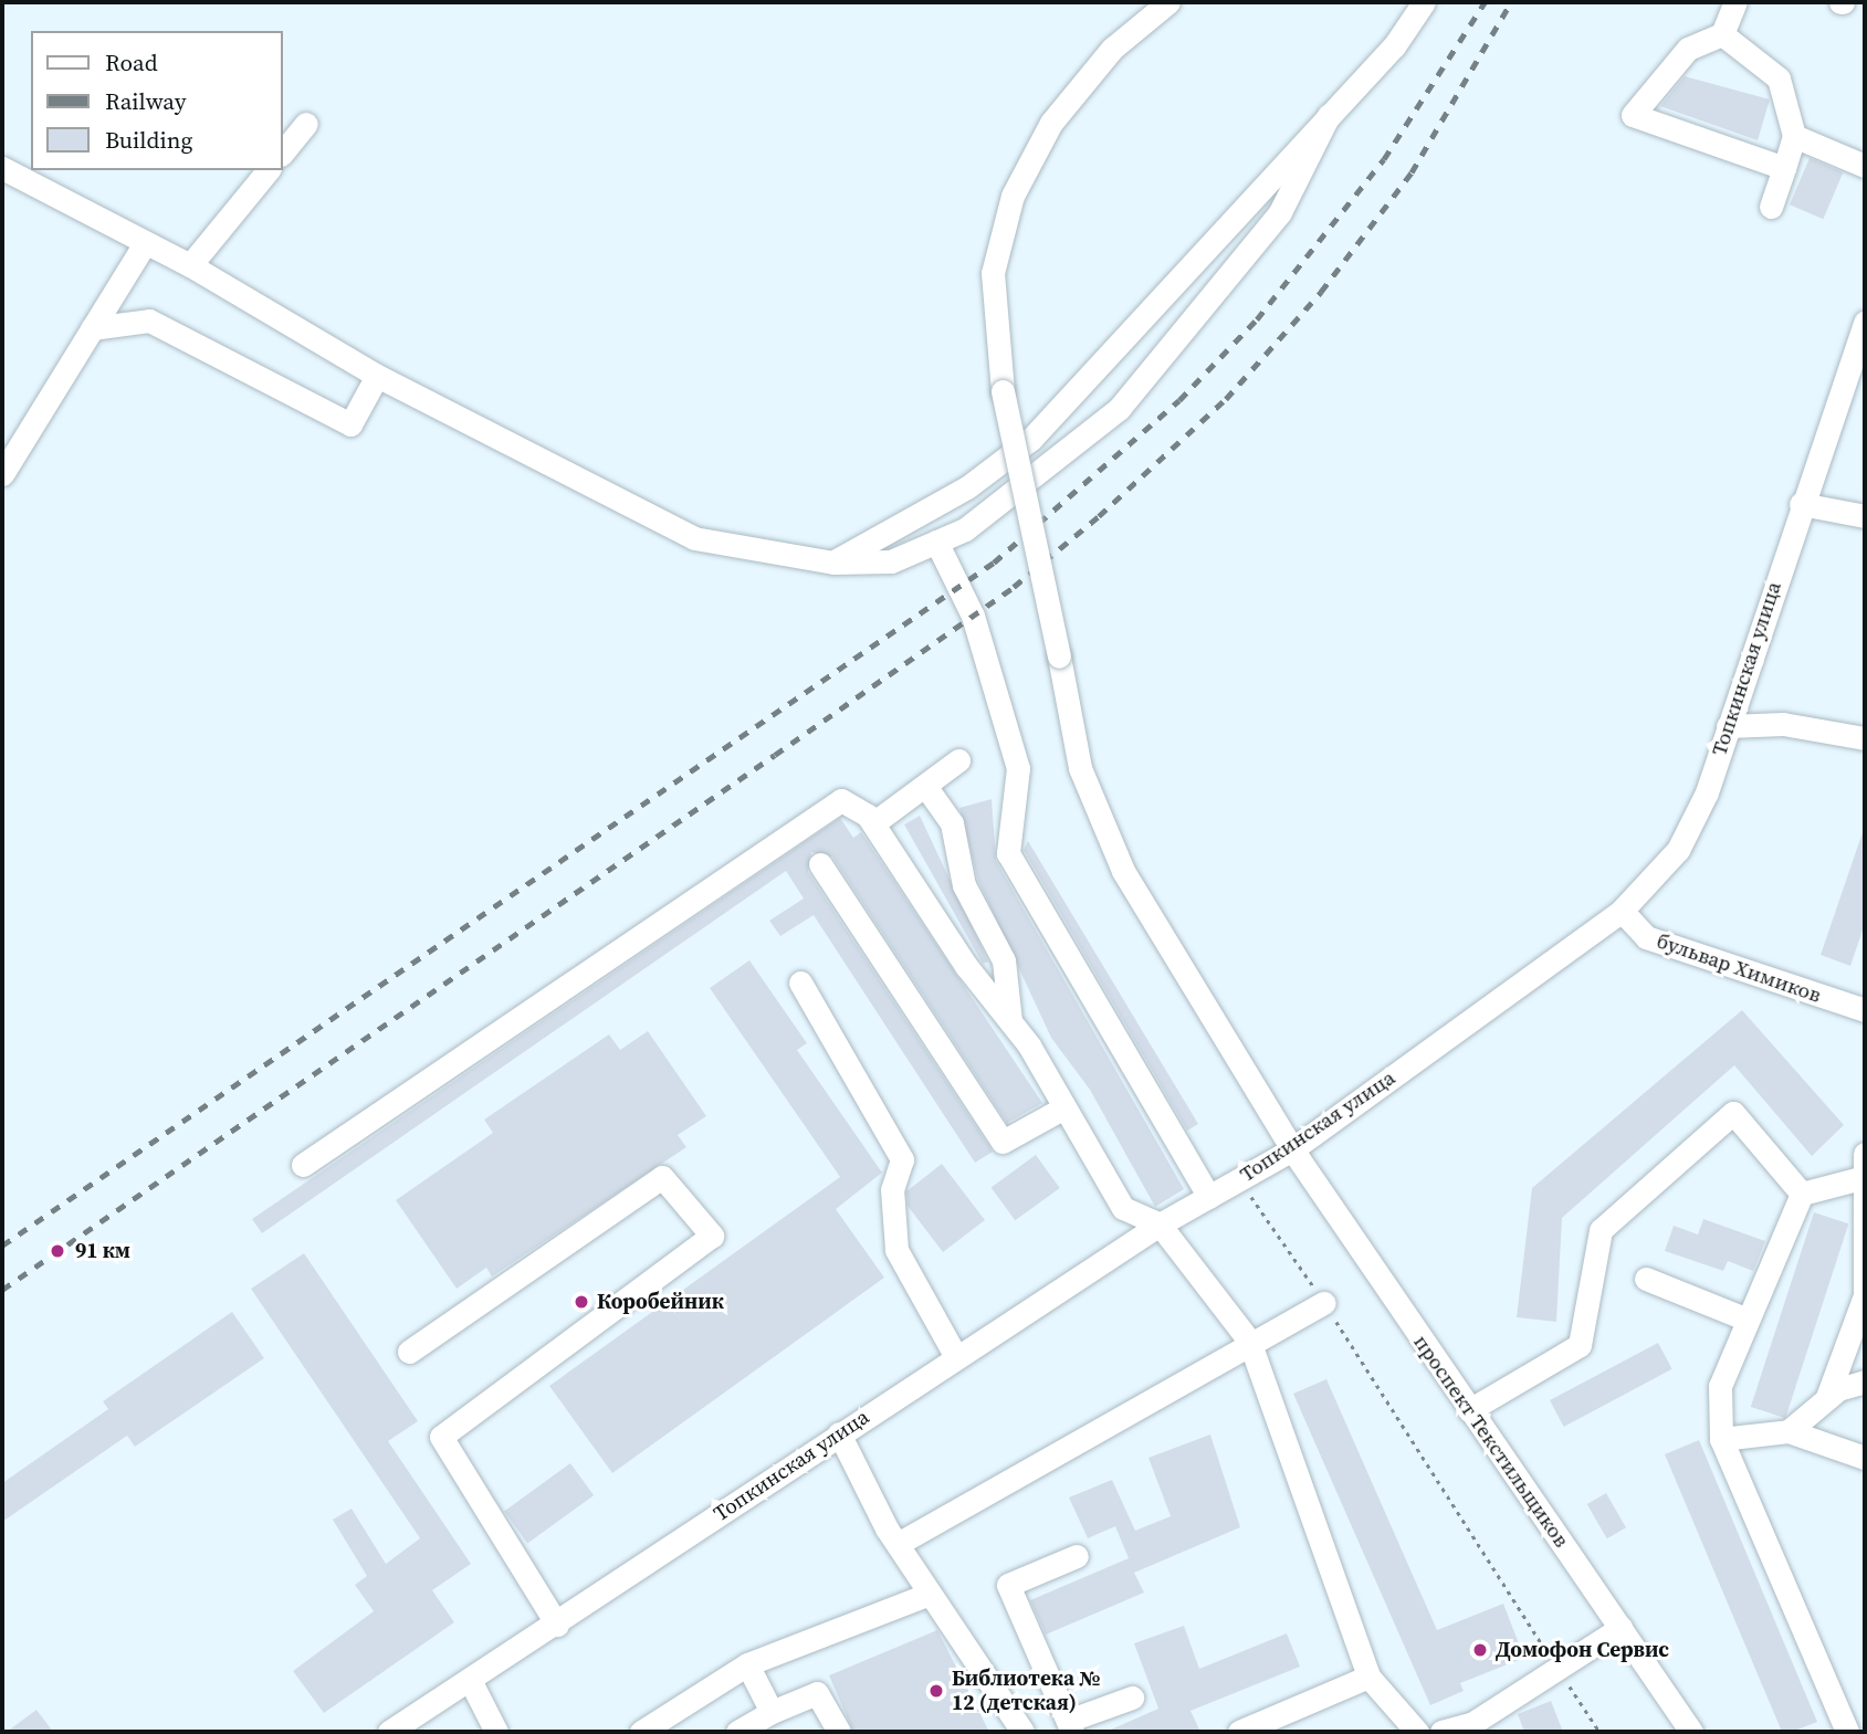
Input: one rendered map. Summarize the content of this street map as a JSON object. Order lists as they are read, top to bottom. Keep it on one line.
{"streets":{"street":["Топкинская улица","бульвар Химиков","проспект Текстильщиков"]},"crossings":[["Топкинская улица","бульвар Химиков"],["Топкинская улица","проспект Текстильщиков"]],"places":["91 км","Коробейник","Домофон Сервис","Библиотека № 12 (детская)"],"legend":["Road","Railway","Building"]}
